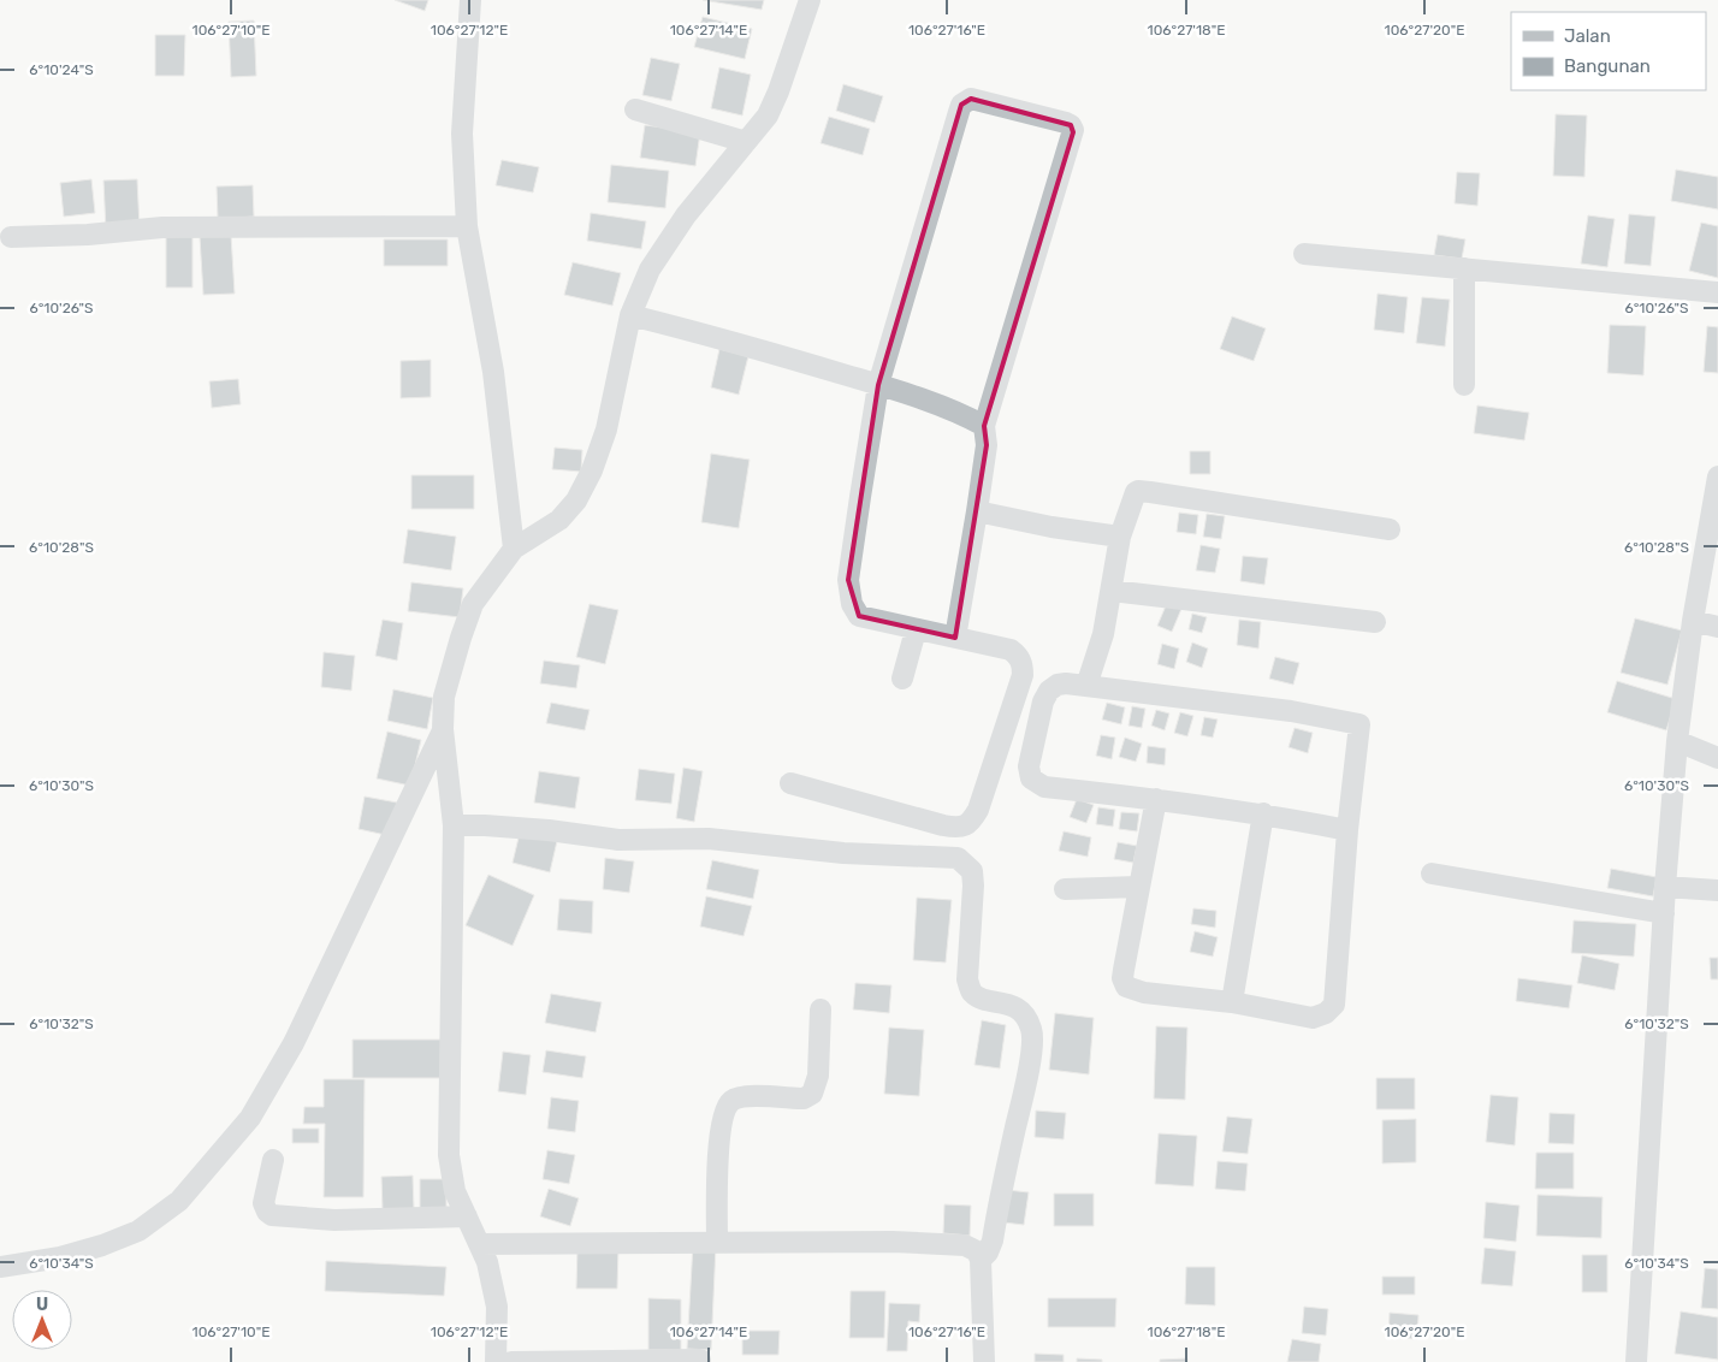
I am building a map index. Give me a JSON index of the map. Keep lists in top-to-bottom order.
{
  "legend": ["Jalan", "Bangunan"],
  "north": "top",
  "coordinates": [
    "106°27'10\"E",
    "106°27'12\"E",
    "106°27'14\"E",
    "106°27'16\"E",
    "106°27'18\"E",
    "106°27'20\"E",
    "6°10'24\"S",
    "6°10'26\"S",
    "6°10'28\"S",
    "6°10'30\"S",
    "6°10'32\"S",
    "6°10'34\"S"
  ]
}
